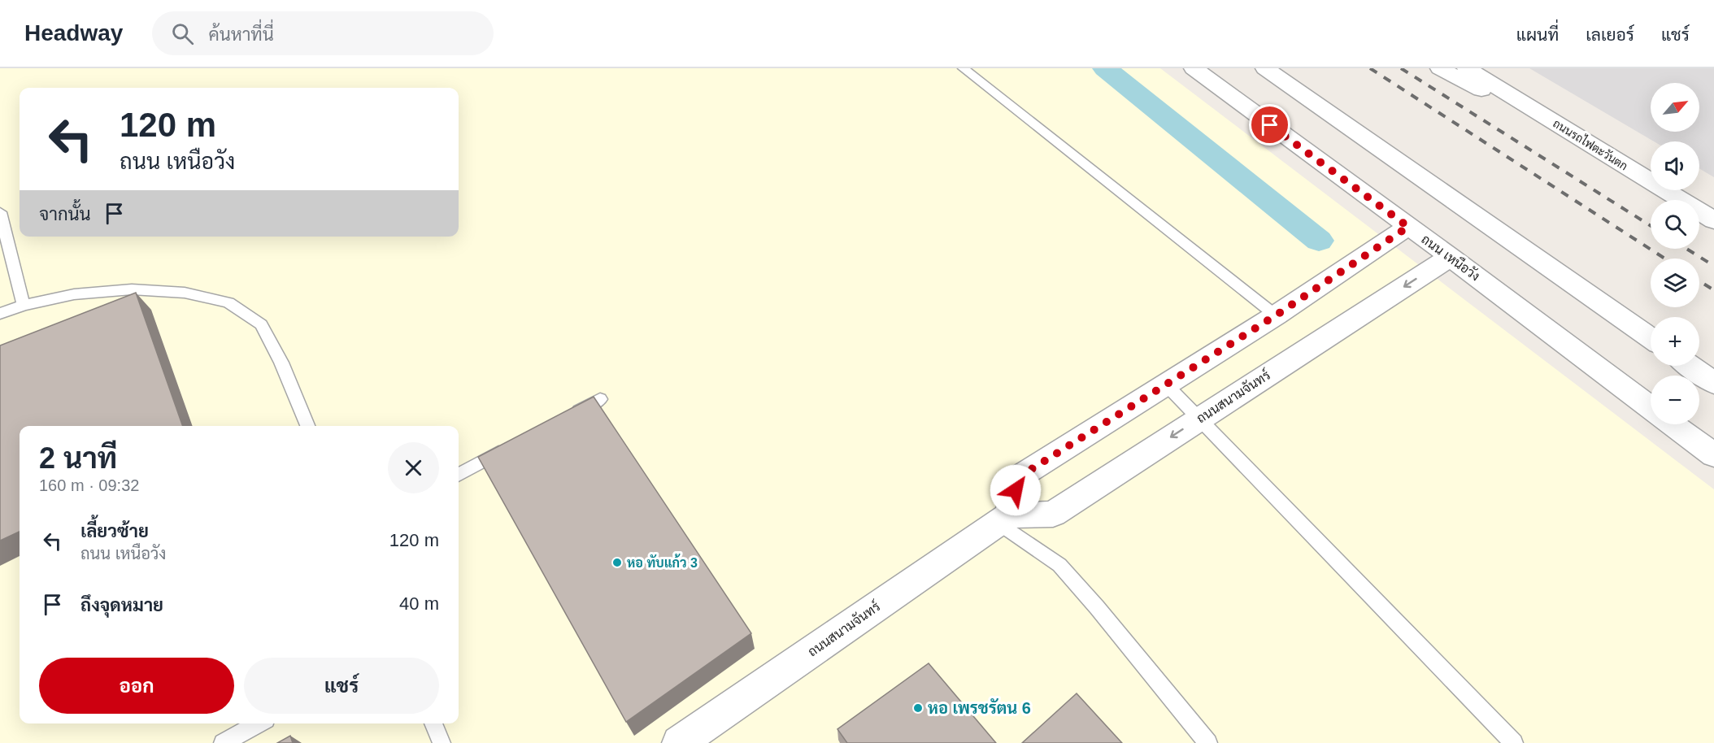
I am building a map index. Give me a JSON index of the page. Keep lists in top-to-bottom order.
{
  "streets": {
    "street": ["ถนนรถไฟตะวันตก", "ถนน เหนือวัง", "ถนนสนามจันทร์"]
  },
  "crossings": [
    ["ถนน เหนือวัง", "ถนนสนามจันทร์"]
  ],
  "places": ["หอ ทับแก้ว 3", "หอ เพรชรัตน 6"],
  "north": "top right",
  "page": {
    "header": "Headway",
    "search": "ค้นหาที่นี่",
    "nav": ["แผนที่", "เลเยอร์", "แชร์"],
    "map_buttons": ["+", "−"],
    "turn": ["120 m", "ถนน เหนือวัง"],
    "then": "จากนั้น",
    "heading": ["2 นาที", "160 m · 09:32"],
    "list": [
      {
        "name": "เลี้ยวซ้าย",
        "note": "ถนน เหนือวัง",
        "value": "120 m"
      },
      {
        "name": "ถึงจุดหมาย",
        "value": "40 m"
      }
    ],
    "buttons": ["ออก", "แชร์"]
  }
}
